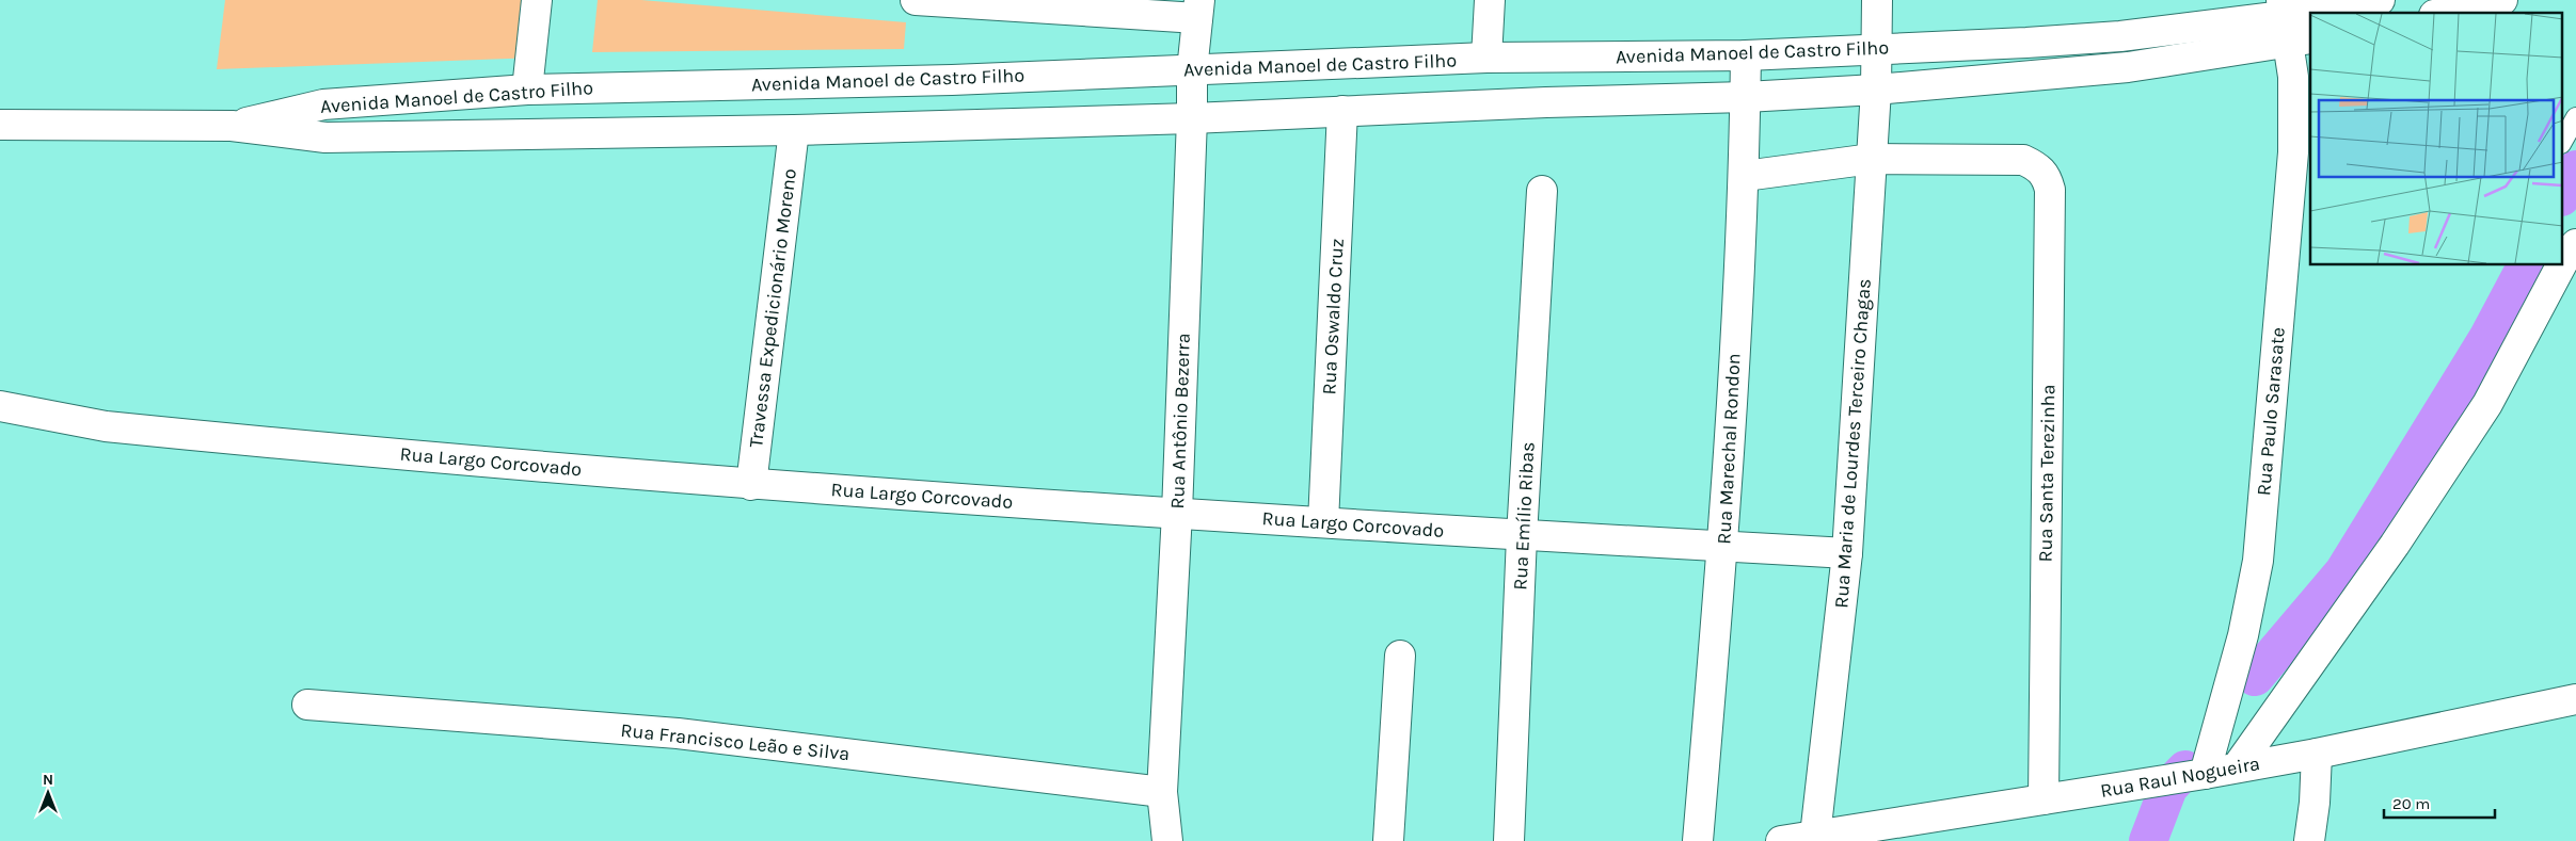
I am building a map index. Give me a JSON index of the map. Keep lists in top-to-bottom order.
{
  "streets": {
    "street": [
      "Avenida Manoel de Castro Filho",
      "Travessa Expedicionário Moreno",
      "Rua Oswaldo Cruz",
      "Rua Paulo Sarasate",
      "Rua Antônio Bezerra",
      "Rua Maria de Lourdes Terceiro Chagas",
      "Rua Marechal Rondon",
      "Rua Largo Corcovado",
      "Rua Santa Terezinha",
      "Rua Emílio Ribas",
      "Rua Francisco Leão e Silva",
      "Rua Raul Nogueira"
    ]
  },
  "crossings": [
    ["Avenida Manoel de Castro Filho", "Travessa Expedicionário Moreno"],
    ["Avenida Manoel de Castro Filho", "Rua Oswaldo Cruz"],
    ["Avenida Manoel de Castro Filho", "Rua Paulo Sarasate"],
    ["Avenida Manoel de Castro Filho", "Rua Antônio Bezerra"],
    ["Avenida Manoel de Castro Filho", "Rua Maria de Lourdes Terceiro Chagas"],
    ["Avenida Manoel de Castro Filho", "Rua Marechal Rondon"],
    ["Travessa Expedicionário Moreno", "Rua Largo Corcovado"],
    ["Rua Oswaldo Cruz", "Rua Largo Corcovado"],
    ["Rua Paulo Sarasate", "Rua Raul Nogueira"],
    ["Rua Antônio Bezerra", "Rua Largo Corcovado"],
    ["Rua Antônio Bezerra", "Rua Francisco Leão e Silva"],
    ["Rua Maria de Lourdes Terceiro Chagas", "Rua Largo Corcovado"],
    ["Rua Maria de Lourdes Terceiro Chagas", "Rua Santa Terezinha"],
    ["Rua Maria de Lourdes Terceiro Chagas", "Rua Raul Nogueira"],
    ["Rua Marechal Rondon", "Rua Largo Corcovado"],
    ["Rua Largo Corcovado", "Rua Emílio Ribas"],
    ["Rua Santa Terezinha", "Rua Raul Nogueira"]
  ],
  "scale_bar": "20 m",
  "north": "top"
}
